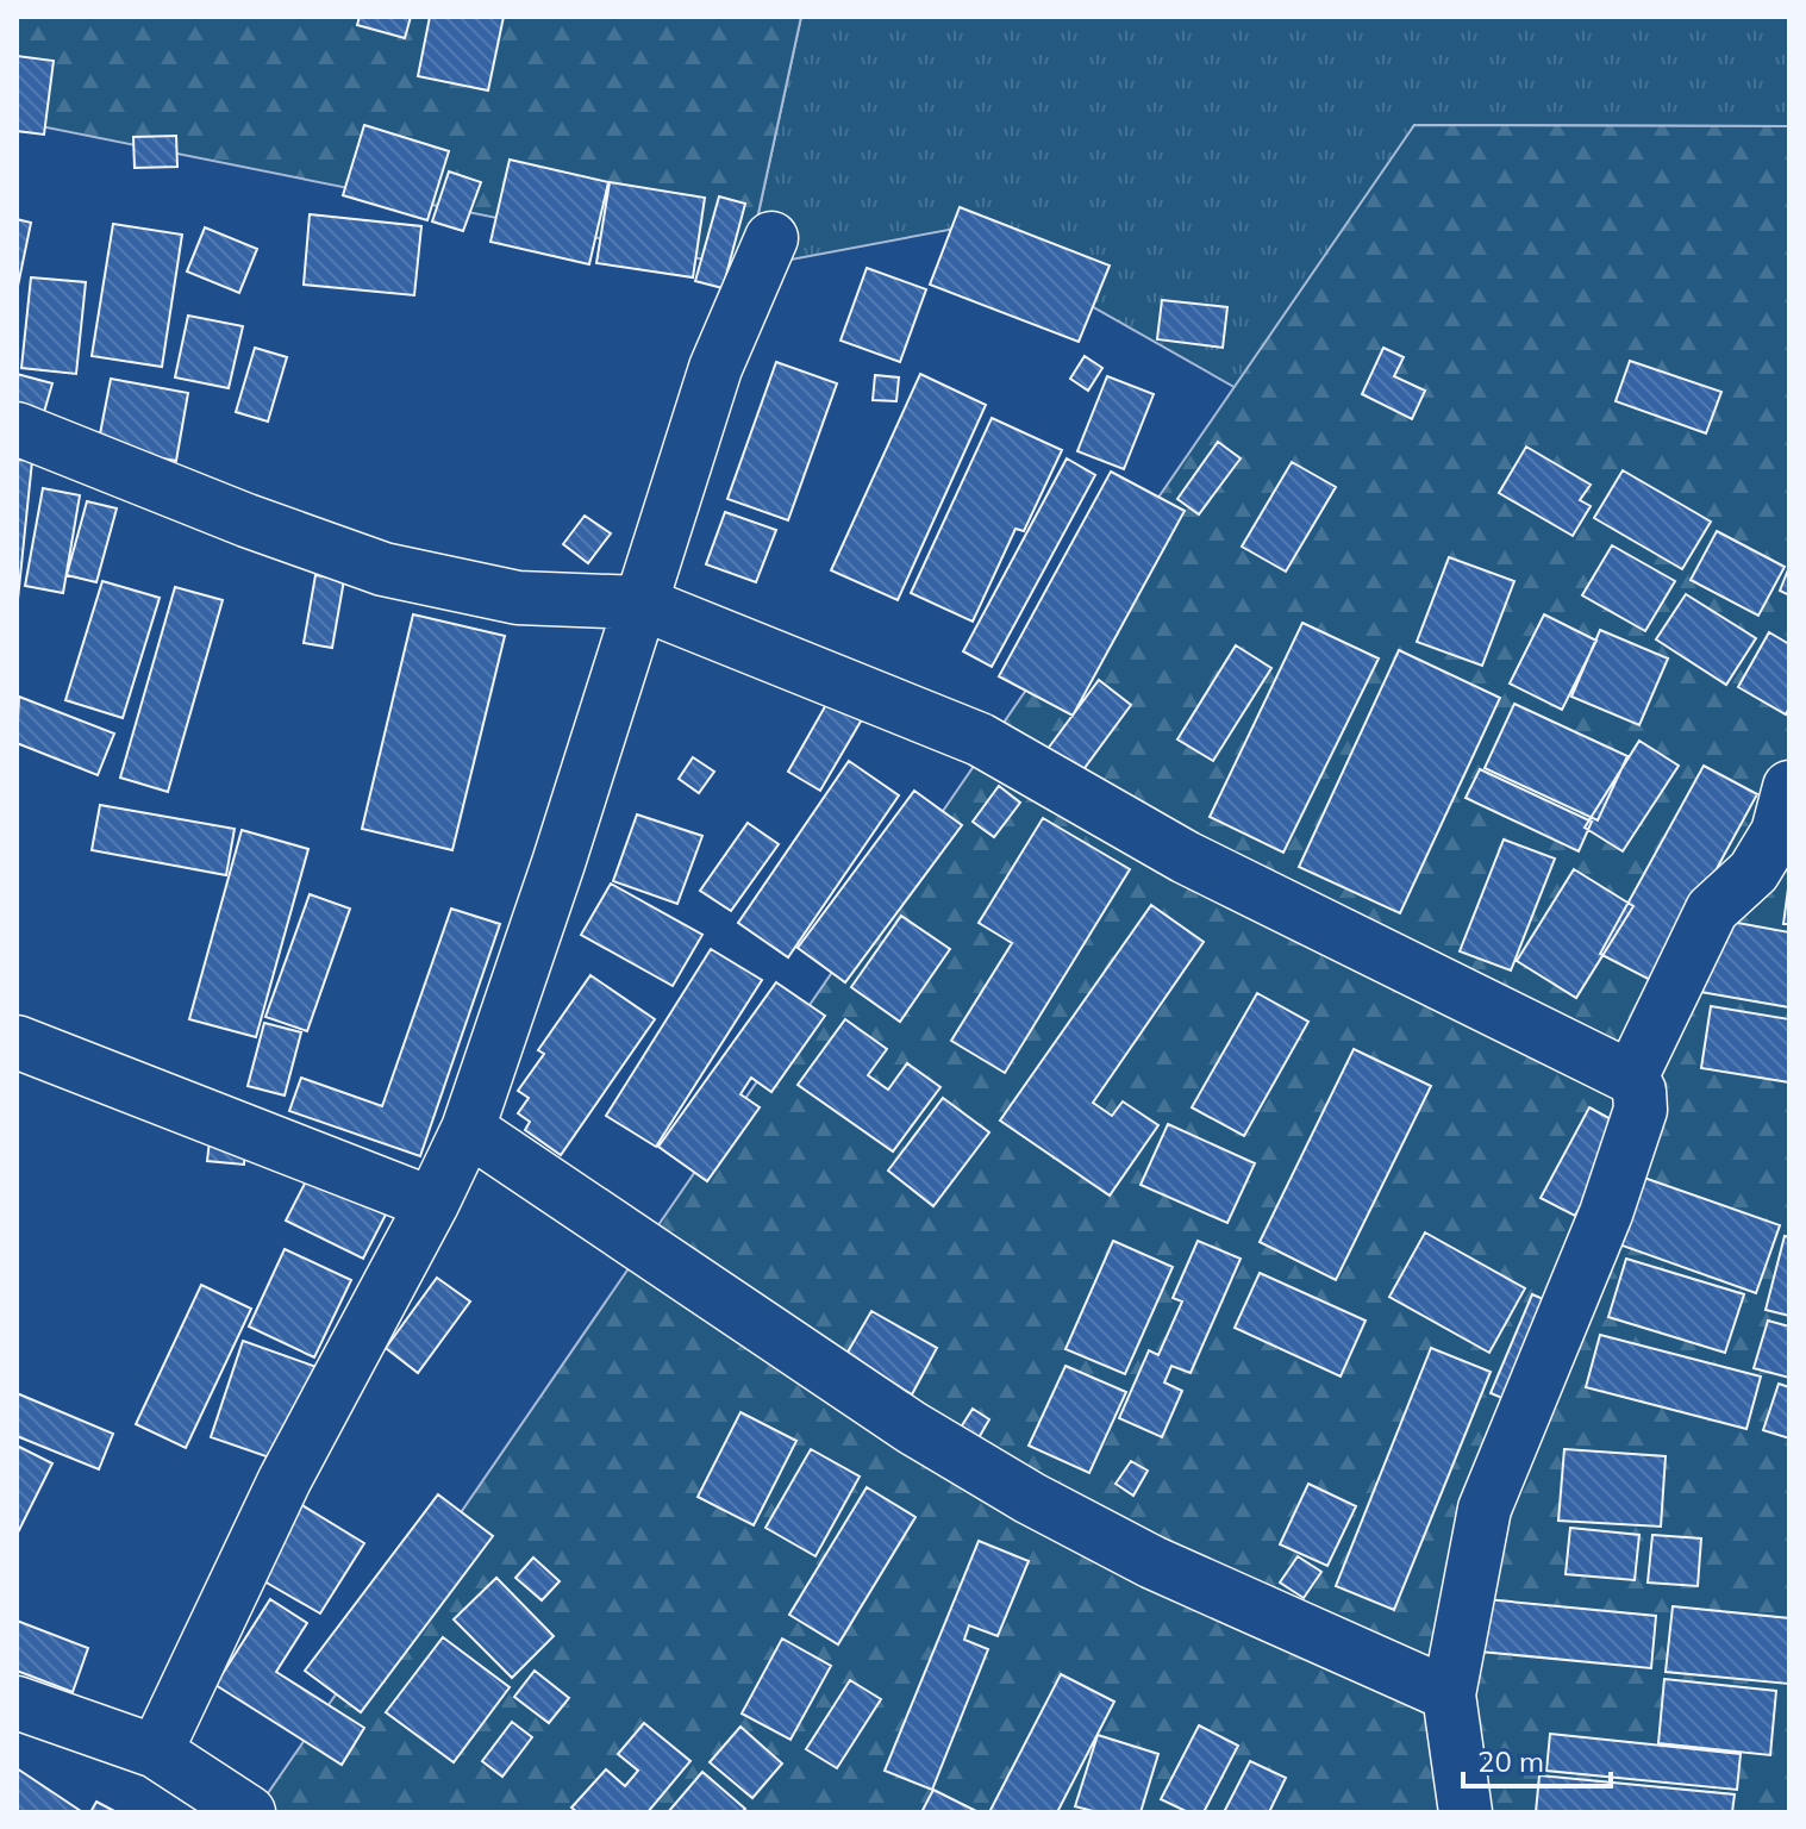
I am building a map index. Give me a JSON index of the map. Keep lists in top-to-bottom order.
{
  "scale_bar": "20 m"
}
